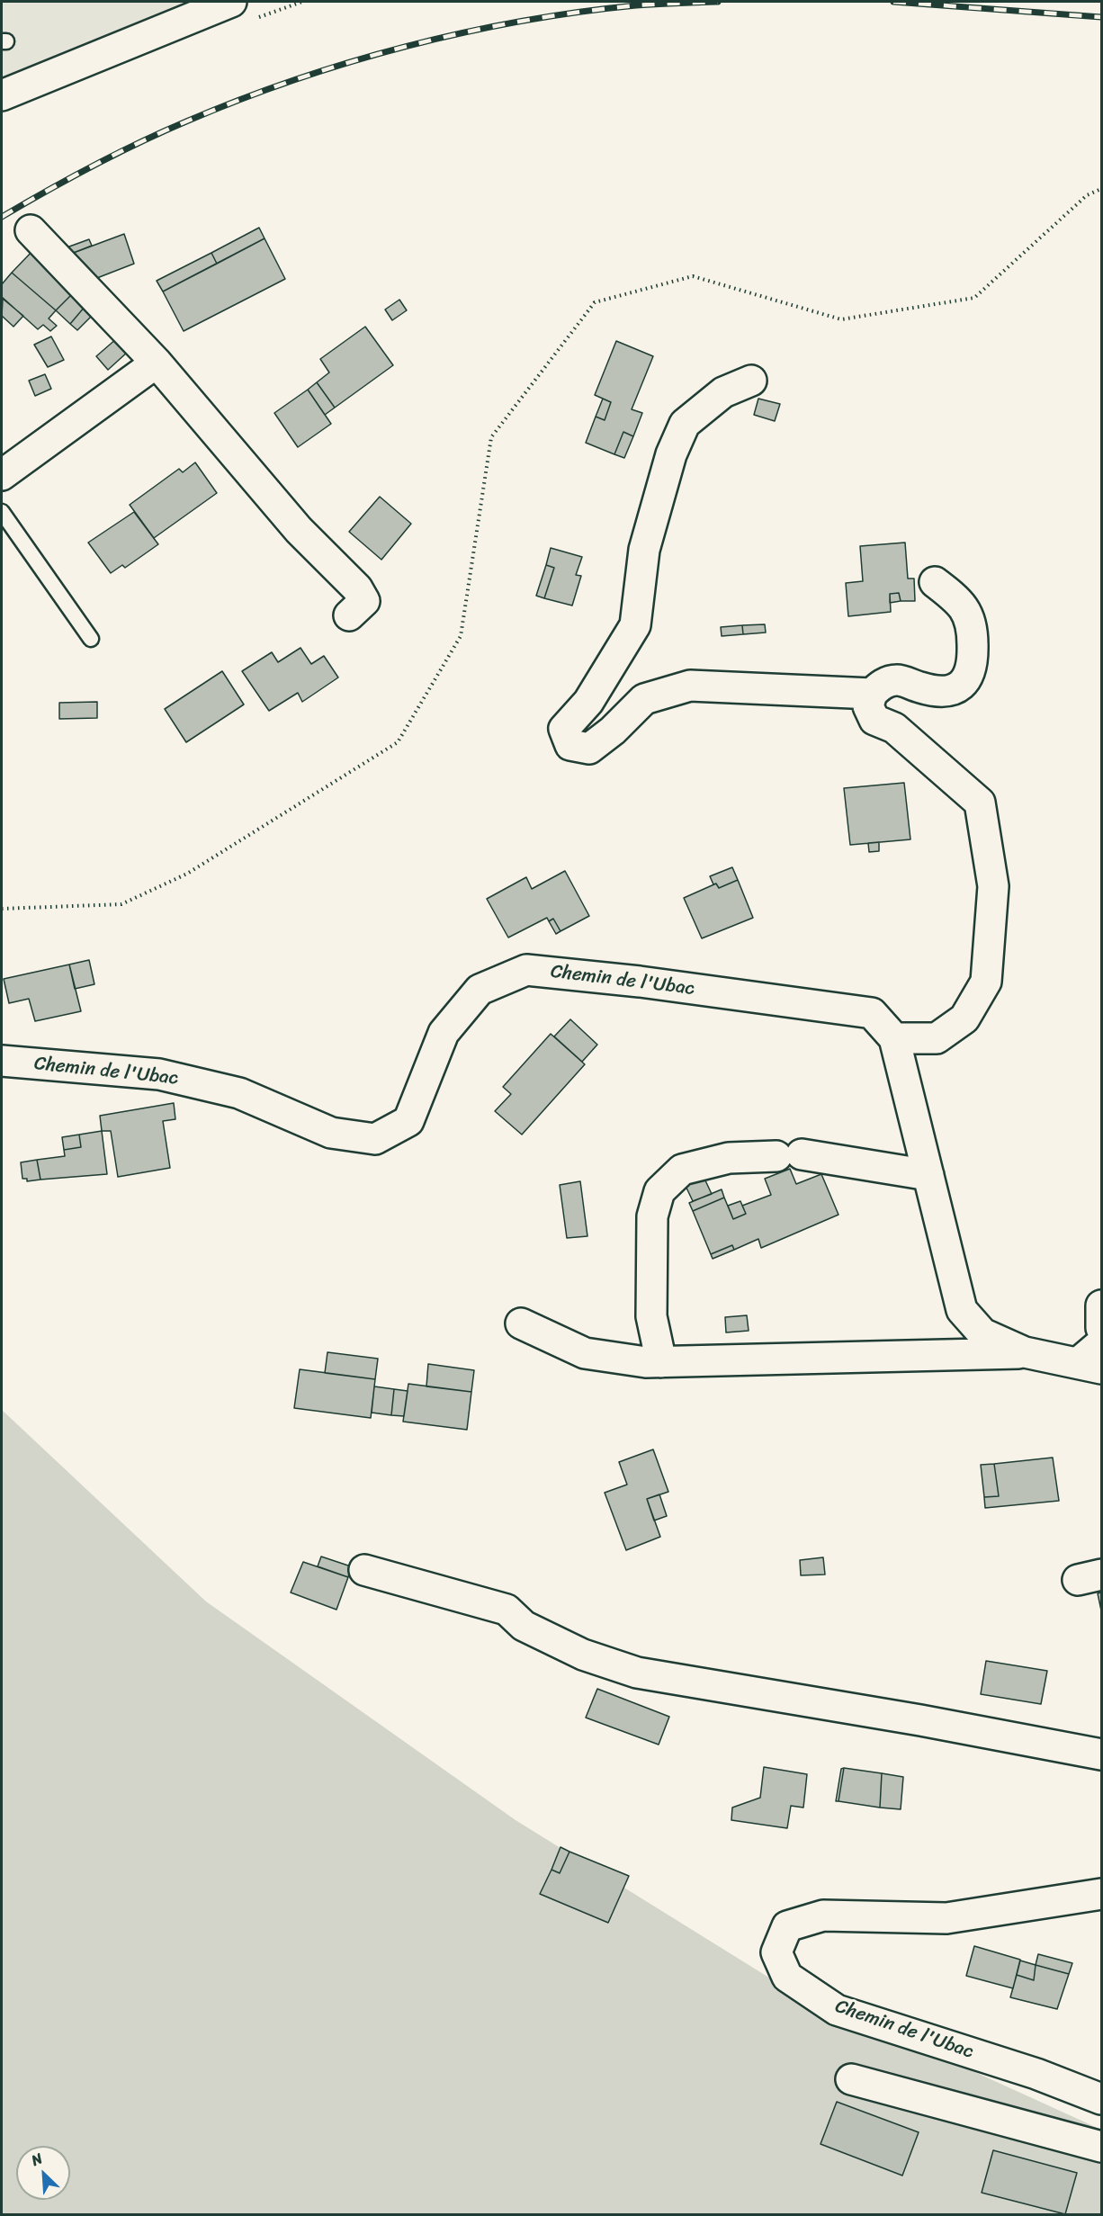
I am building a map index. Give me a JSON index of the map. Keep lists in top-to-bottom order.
{
  "streets": {
    "street": ["Chemin de l'Ubac"]
  },
  "north": "top left"
}
